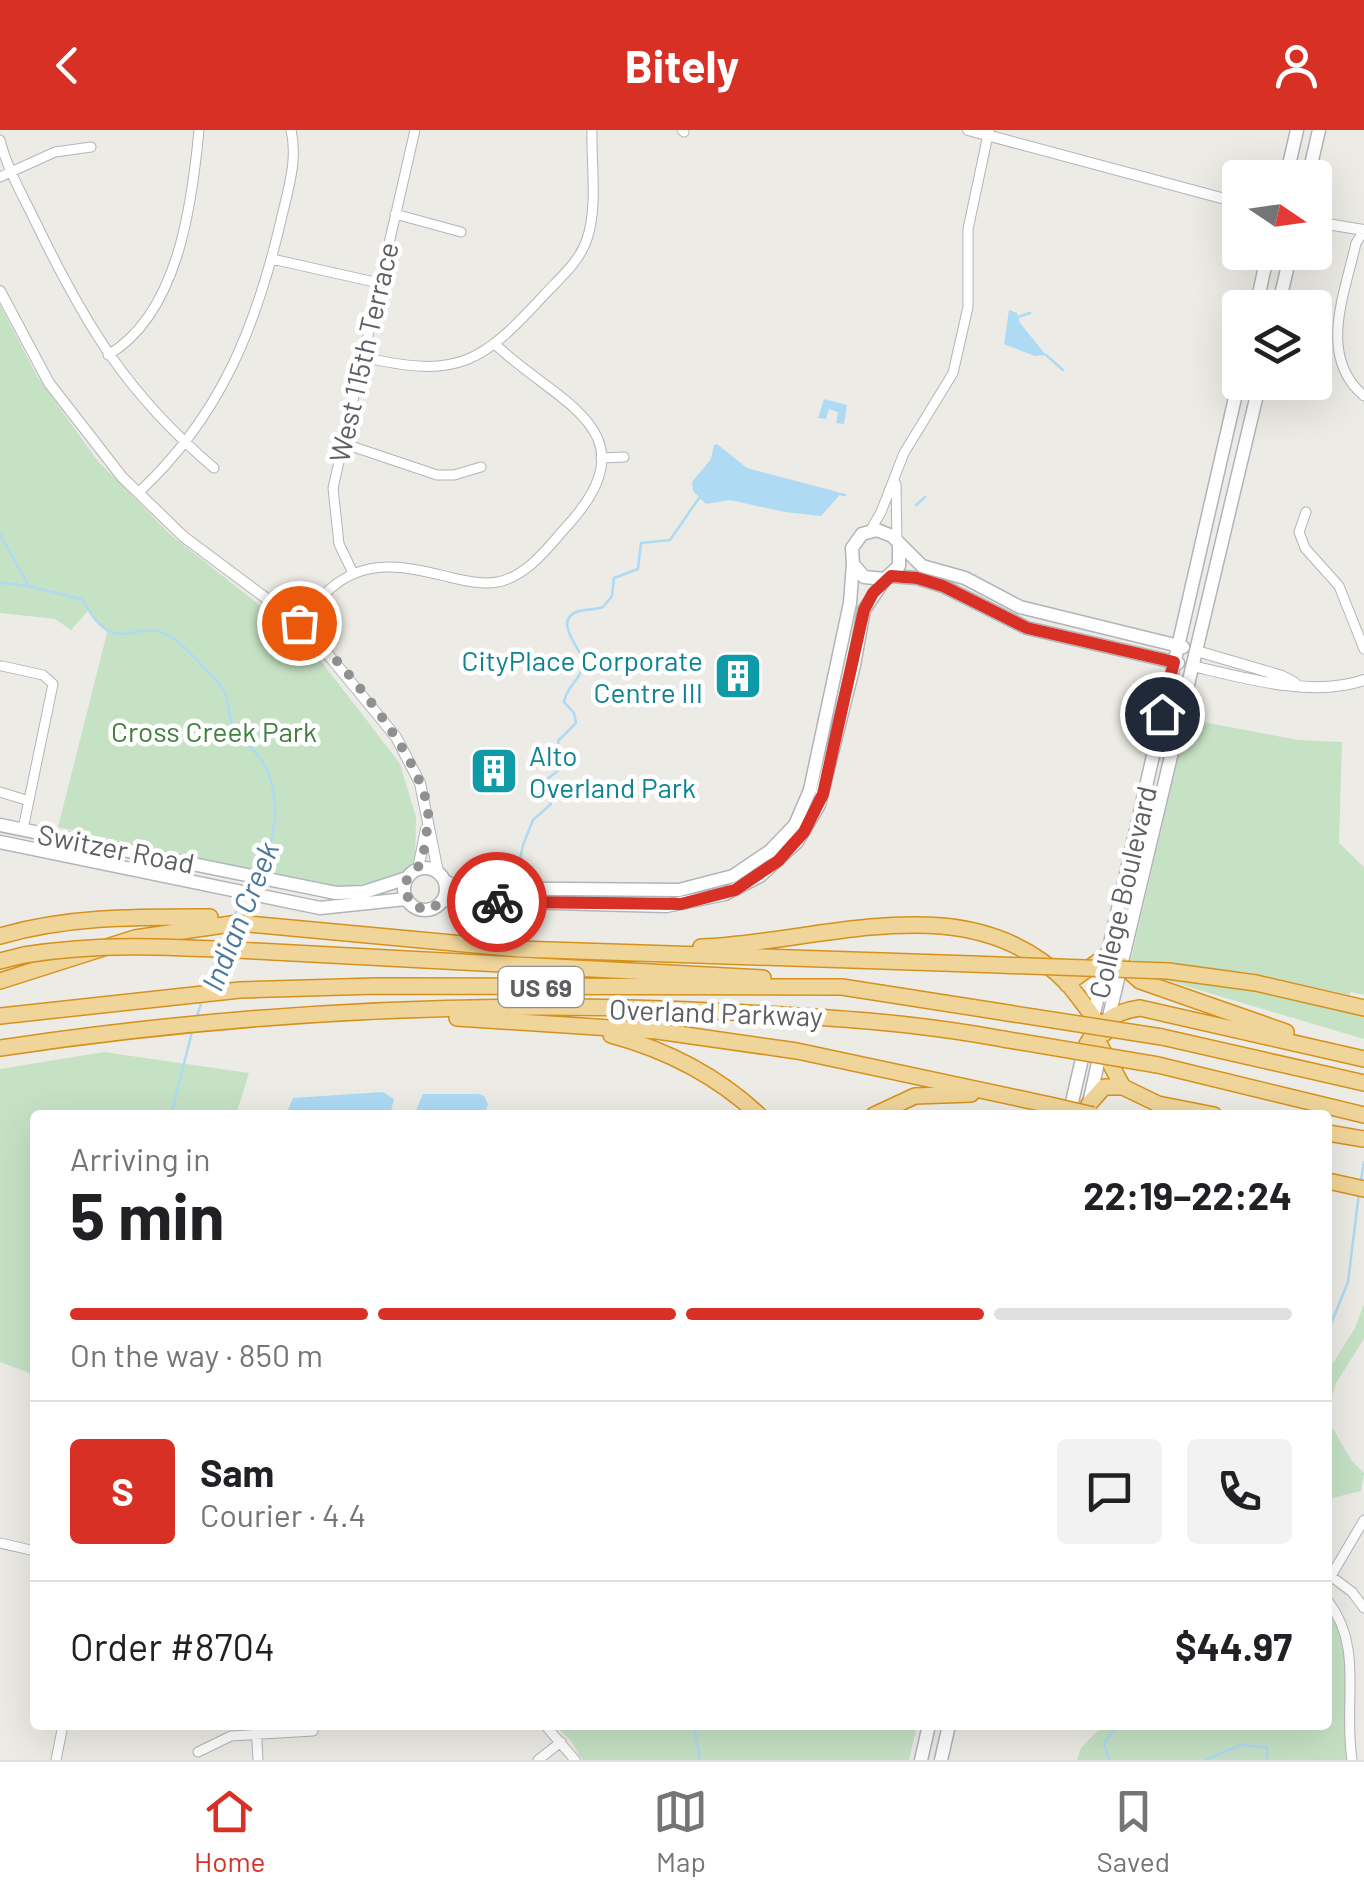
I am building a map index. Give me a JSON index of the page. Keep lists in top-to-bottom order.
{
  "streets": {
    "highway": ["US 69", "Overland Parkway"],
    "main road": ["Switzer Road", "College Boulevard"],
    "street": ["West 115th Terrace"]
  },
  "water": ["Indian Creek"],
  "parks": ["Cross Creek Park"],
  "places": {
    "building": ["CityPlace Corporate Centre III", "Alto Overland Park"]
  },
  "north": "right",
  "page": {
    "header": "Bitely",
    "heading": ["5 min", "Arriving in", "22:19–22:24"],
    "panel": [
      "Sam",
      "Courier · 4.4",
      "Order #8704",
      "$44.97"
    ],
    "bar": "On the way · 850 m",
    "round": "S",
    "tabs": ["Home", "Map", "Saved"]
  }
}
